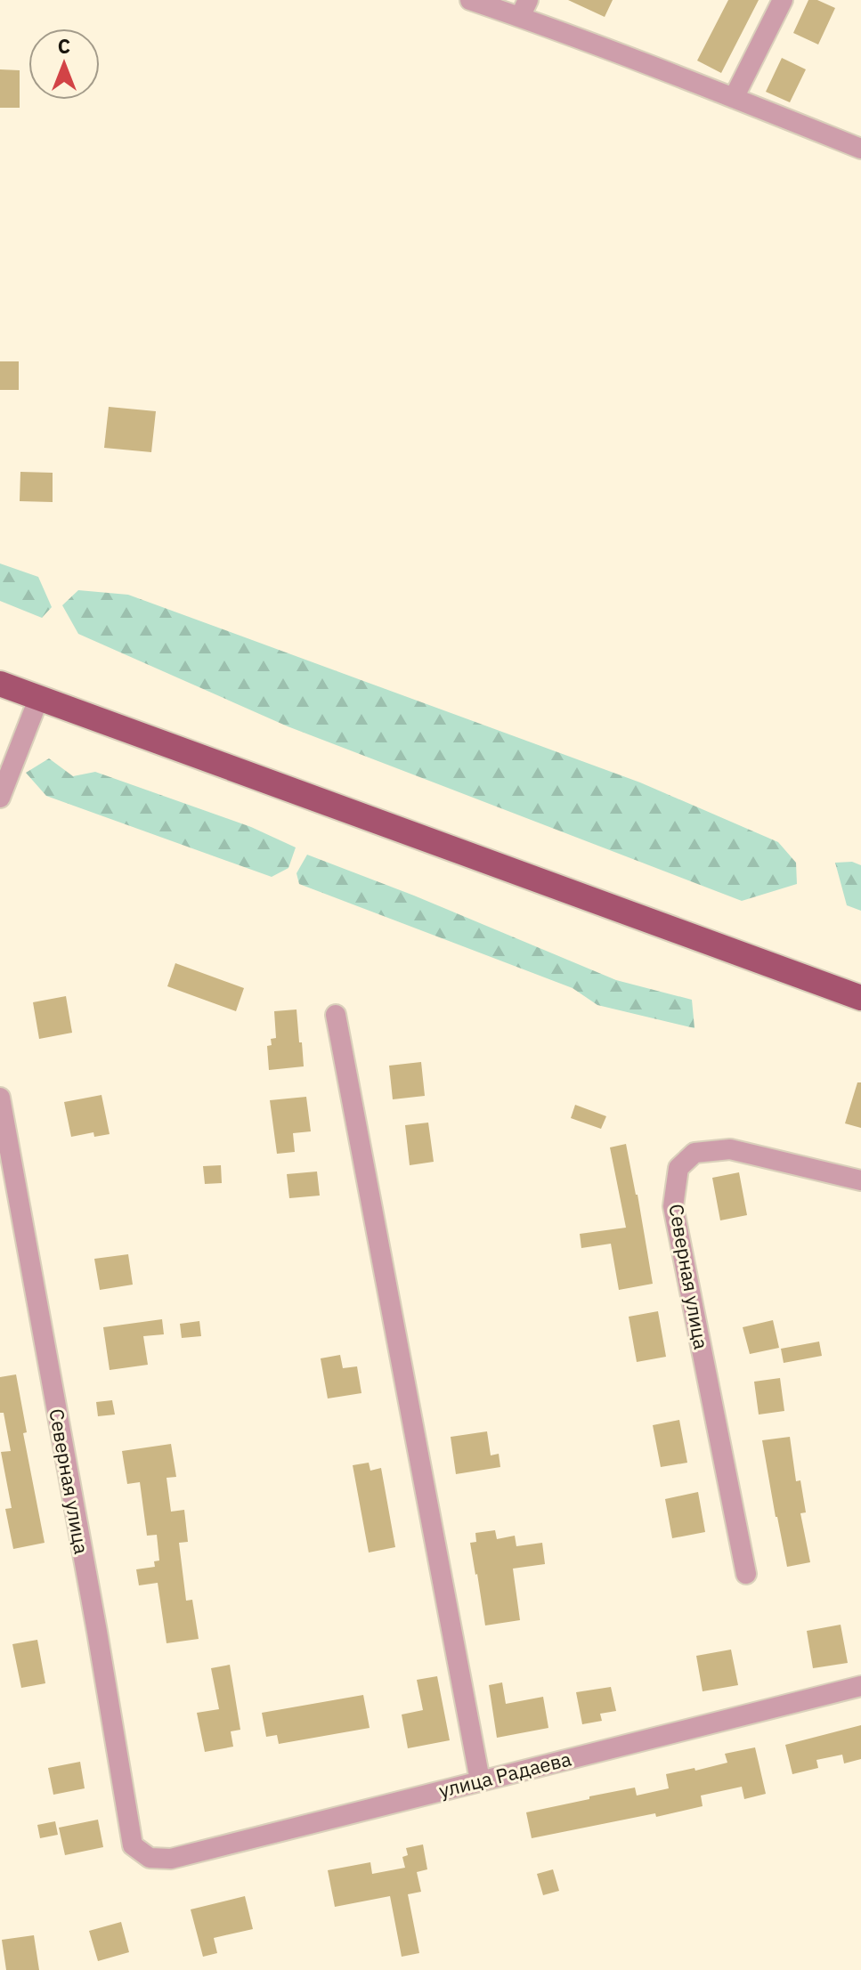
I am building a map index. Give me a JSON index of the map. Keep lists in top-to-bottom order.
{
  "streets": {
    "street": ["Северная улица", "улица Радаева"]
  },
  "crossings": [
    ["Северная улица", "улица Радаева"]
  ],
  "north": "top"
}
